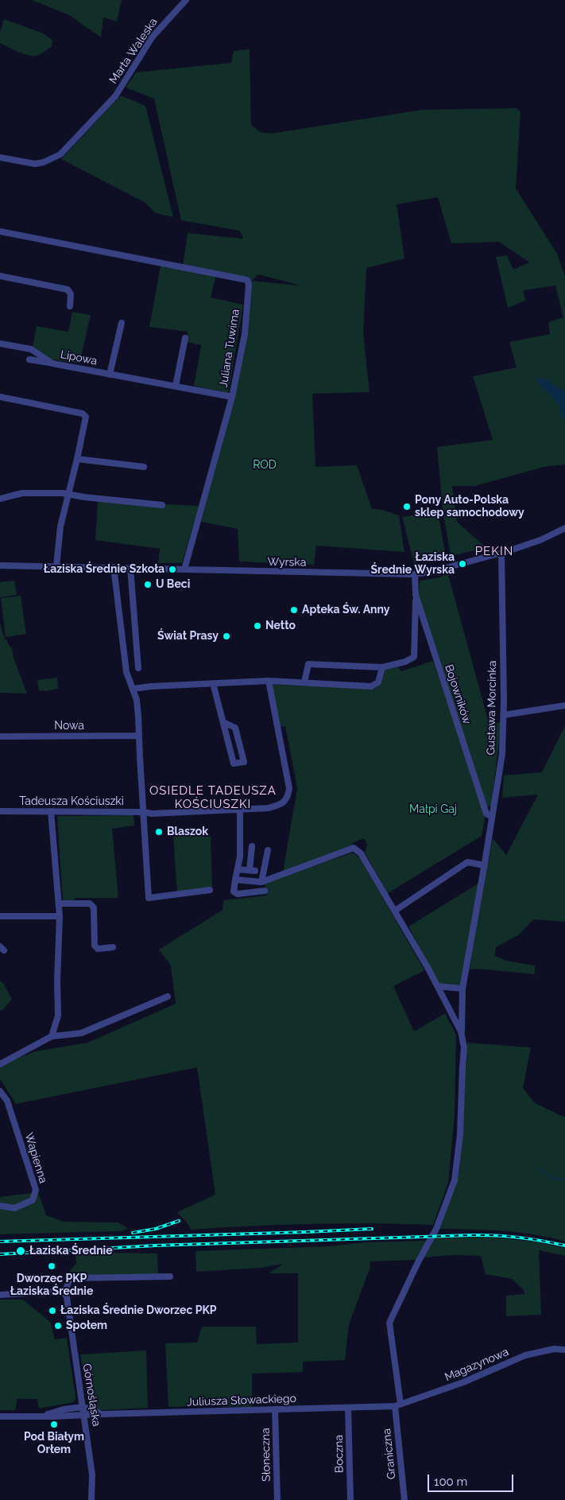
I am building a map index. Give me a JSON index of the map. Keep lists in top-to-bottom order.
{
  "streets": {
    "street": [
      "Marta Waleska",
      "Juliana Tuwima",
      "Lipowa",
      "Wyrska",
      "Bojowników",
      "Gustawa Morcinka",
      "Nowa",
      "Tadeusza Kościuszki",
      "Wapienna",
      "Magazynowa",
      "Górnośląska",
      "Juliusza Słowackiego",
      "Boczna",
      "Graniczna",
      "Słoneczna"
    ]
  },
  "crossings": [
    ["Juliana Tuwima", "Lipowa"],
    ["Juliana Tuwima", "Wyrska"],
    ["Wyrska", "Bojowników"],
    ["Wyrska", "Gustawa Morcinka"],
    ["Bojowników", "Gustawa Morcinka"],
    ["Gustawa Morcinka", "Graniczna"],
    ["Magazynowa", "Juliusza Słowackiego"],
    ["Magazynowa", "Graniczna"],
    ["Górnośląska", "Juliusza Słowackiego"],
    ["Juliusza Słowackiego", "Boczna"],
    ["Juliusza Słowackiego", "Graniczna"],
    ["Juliusza Słowackiego", "Słoneczna"]
  ],
  "districts": ["PEKIN", "OSIEDLE TADEUSZA KOŚCIUSZKI"],
  "parks": ["ROD", "Małpi Gaj"],
  "places": [
    "Pony Auto-Polska sklep samochodowy",
    "Łaziska Średnie Wyrska",
    "Łaziska Średnie Szkoła",
    "U Beci",
    "Apteka Św. Anny",
    "Netto",
    "Świat Prasy",
    "Blaszok",
    "Łaziska Średnie",
    "Dworzec PKP Łaziska Średnie",
    "Łaziska Średnie Dworzec PKP",
    "Społem",
    "Pod Białym Orłem"
  ],
  "scale_bar": "100 m"
}
